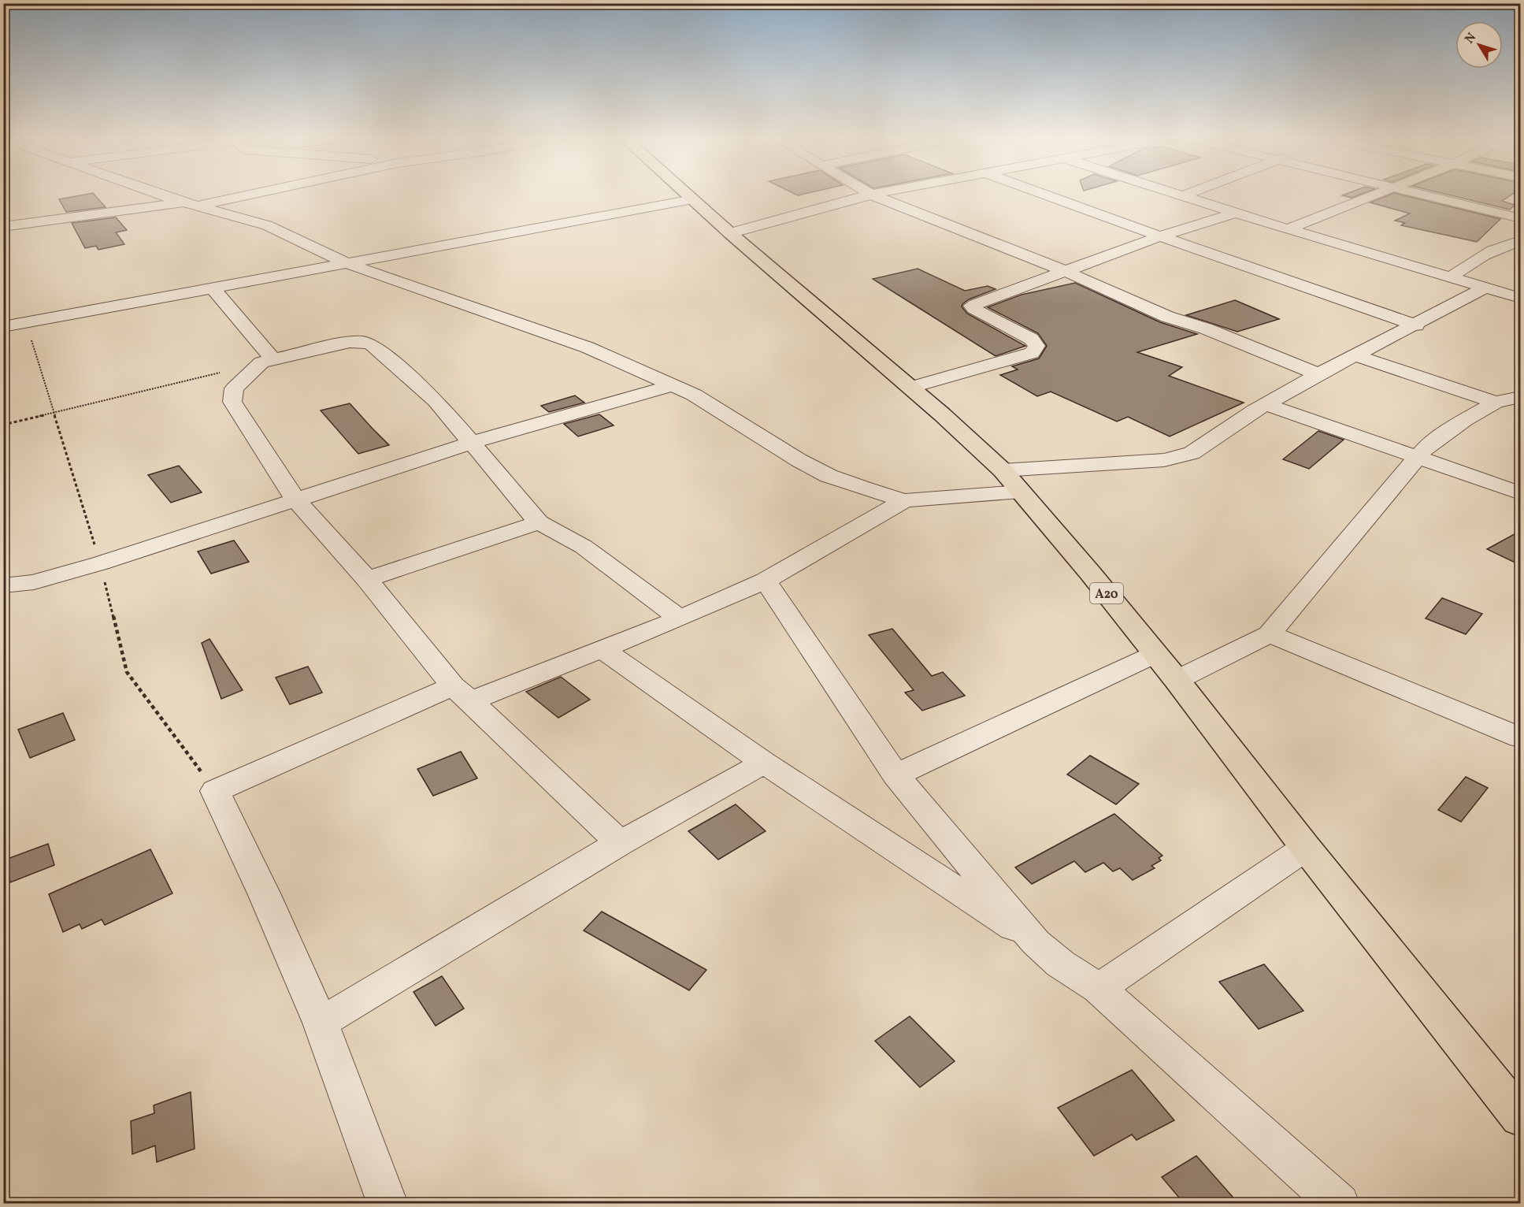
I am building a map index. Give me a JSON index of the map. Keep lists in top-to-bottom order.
{
  "streets": {
    "main road": ["A20"]
  },
  "north": "top left"
}
